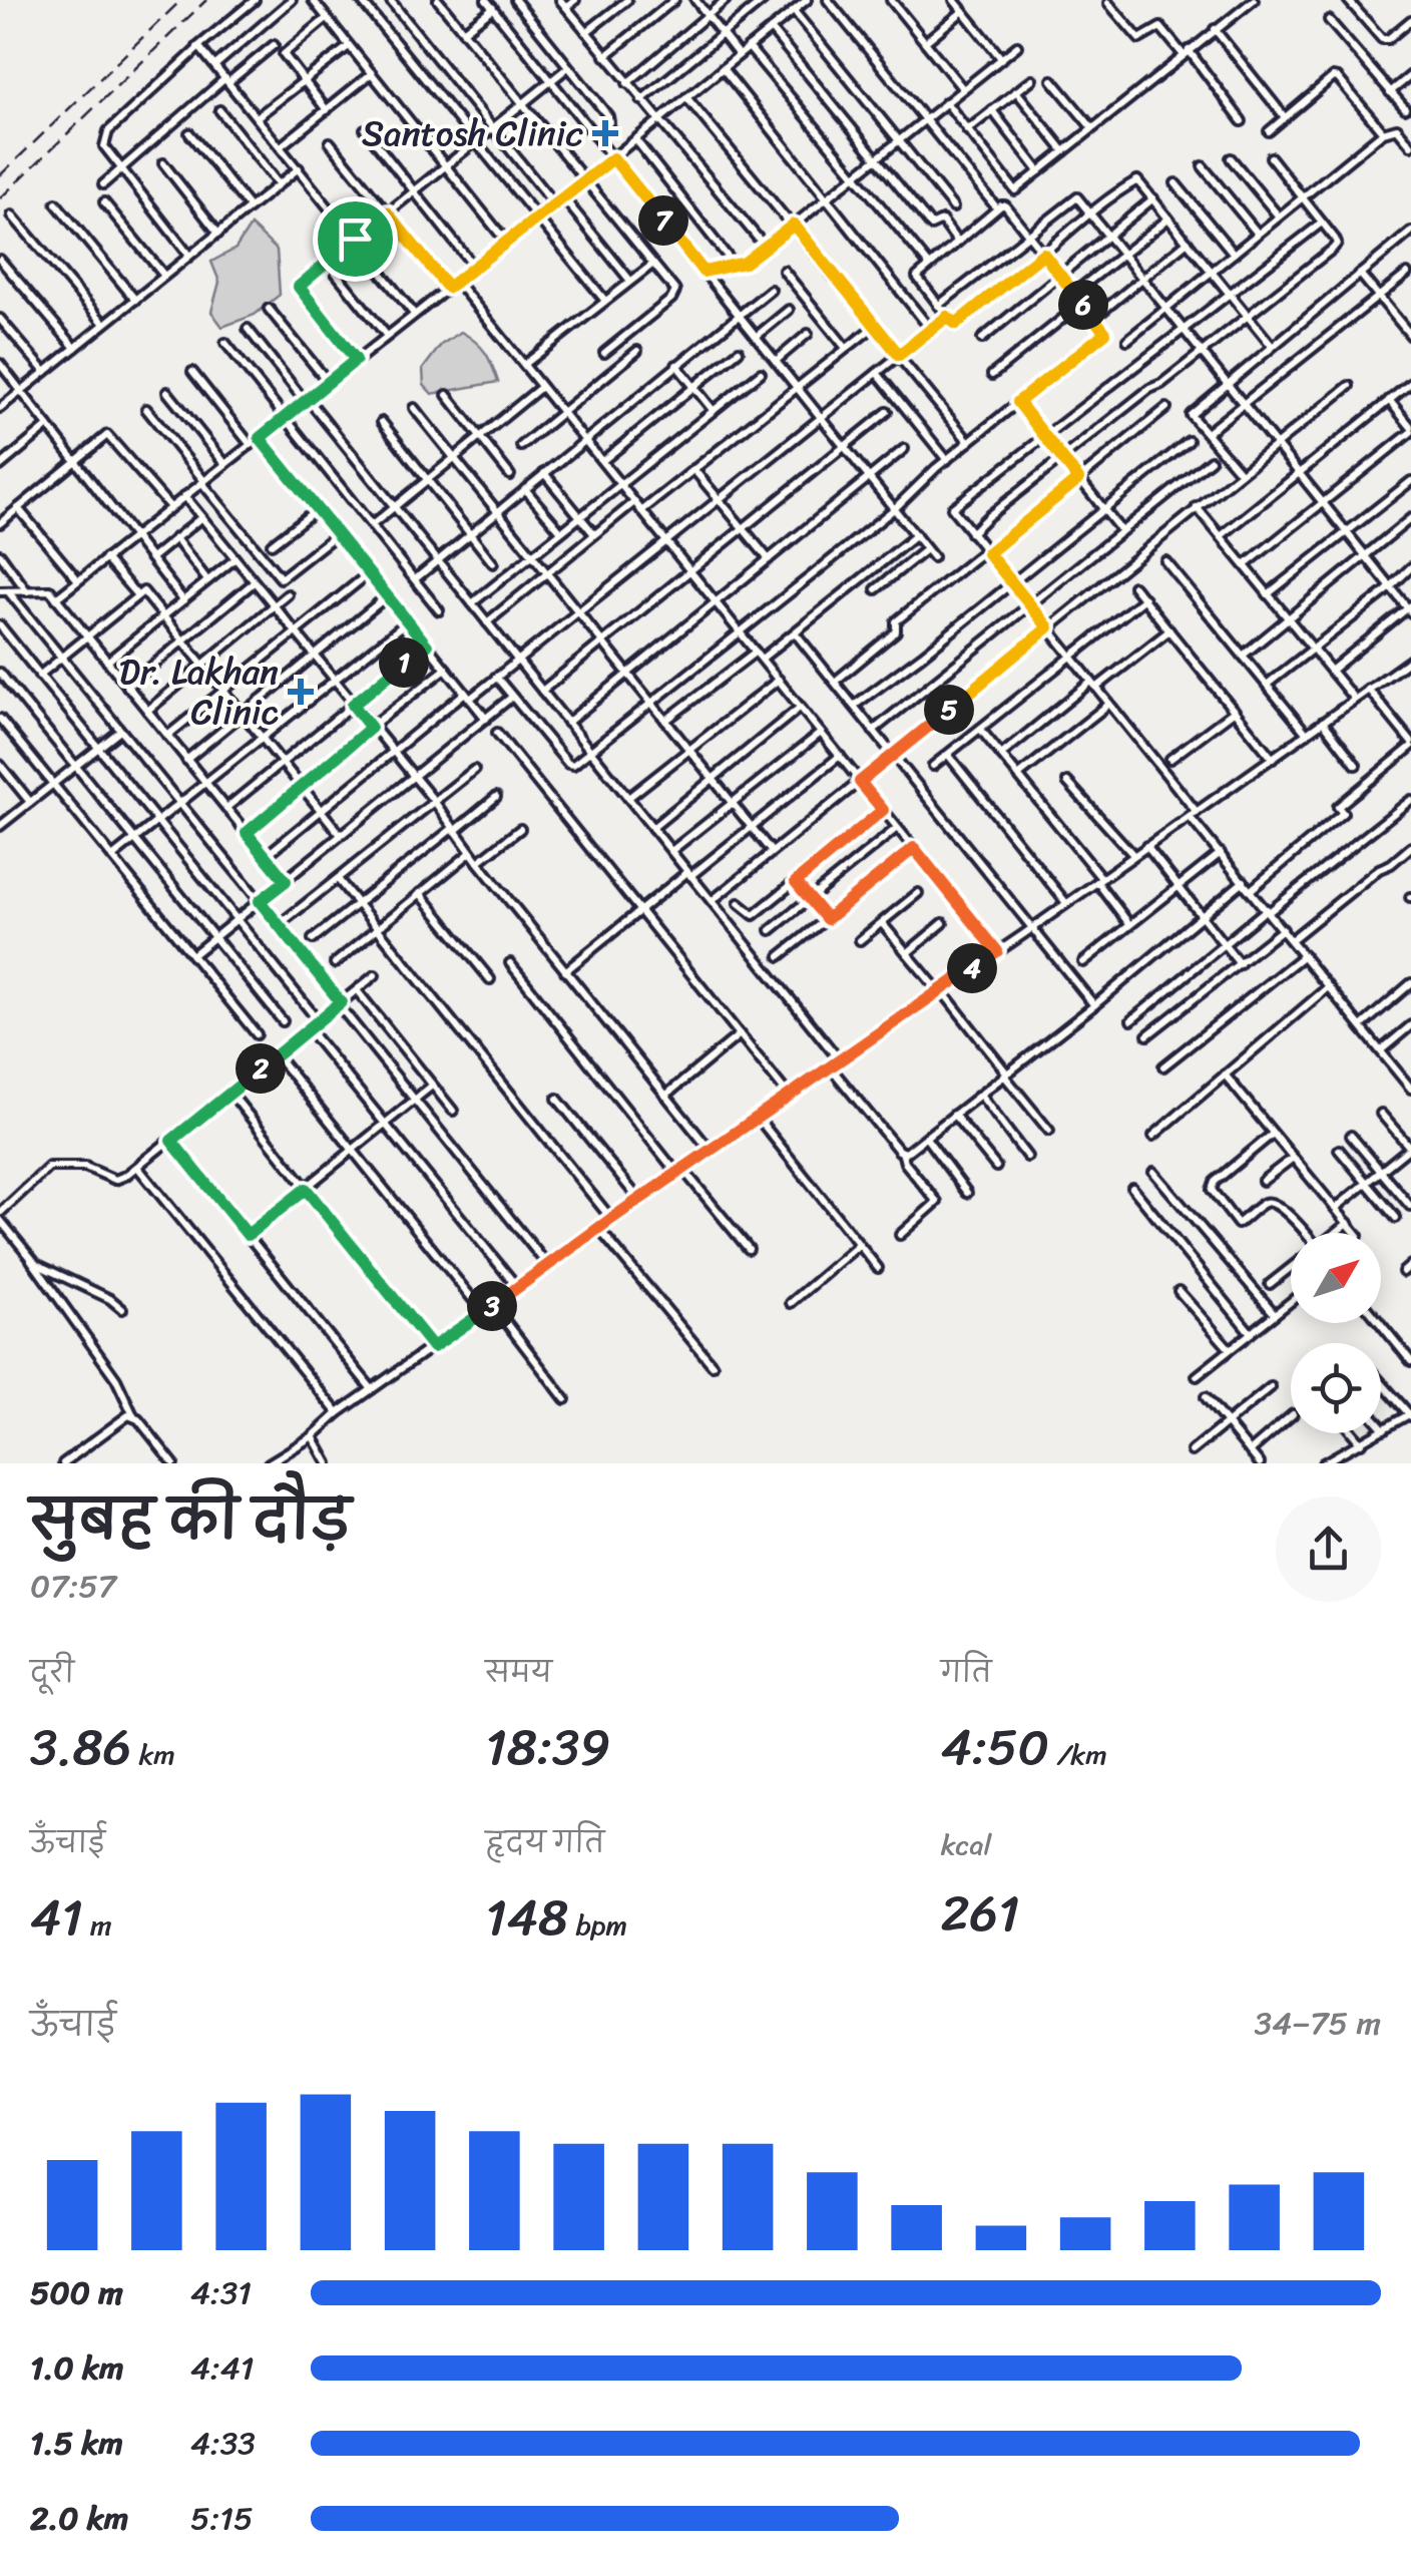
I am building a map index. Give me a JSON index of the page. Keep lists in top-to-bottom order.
{
  "places": {
    "health": ["Santosh Clinic", "Dr. Lakhan Clinic"]
  },
  "north": "top right",
  "page": {
    "pins": [
      "7",
      "6",
      "1",
      "5",
      "4",
      "2",
      "3"
    ],
    "heading": ["सुबह की दौड़", "07:57"],
    "stats": [
      ["दूरी", "3.86 km"],
      ["समय", "18:39"],
      ["गति", "4:50 /km"],
      ["ऊँचाई", "41 m"],
      ["हृदय गति", "148 bpm"],
      ["kcal", "261"]
    ],
    "chart": ["ऊँचाई", "34–75 m"],
    "list": [
      {
        "name": "500 m",
        "note": "4:31"
      },
      {
        "name": "1.0 km",
        "note": "4:41"
      },
      {
        "name": "1.5 km",
        "note": "4:33"
      },
      {
        "name": "2.0 km",
        "note": "5:15"
      }
    ]
  }
}
